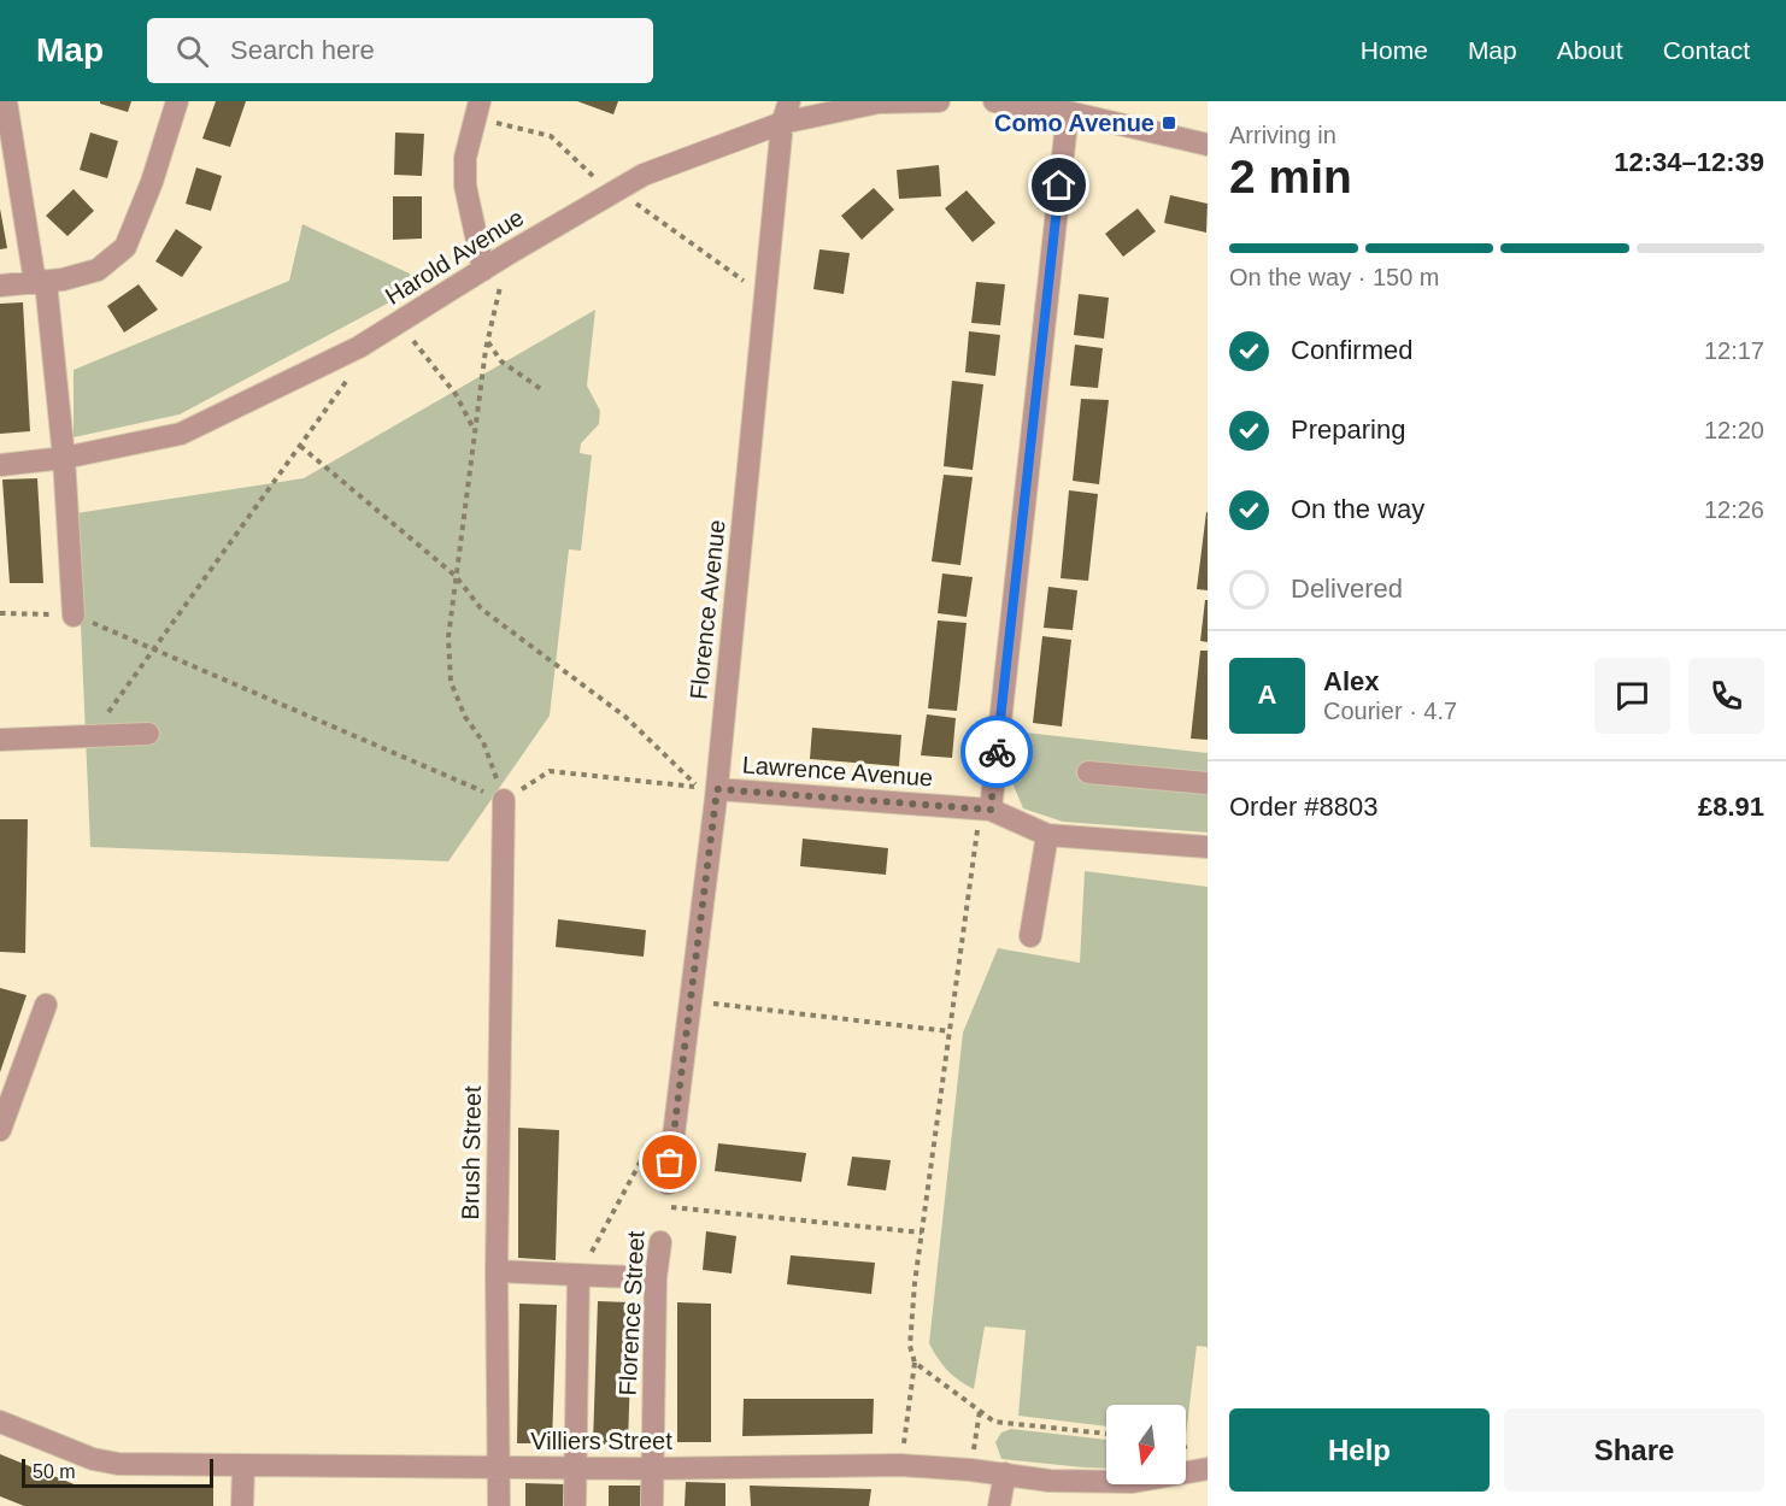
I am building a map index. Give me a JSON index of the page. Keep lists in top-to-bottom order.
{
  "streets": {
    "street": [
      "Harold Avenue",
      "Florence Avenue",
      "Lawrence Avenue",
      "Brush Street",
      "Florence Street",
      "Villiers Street"
    ]
  },
  "crossings": [
    ["Harold Avenue", "Florence Avenue"],
    ["Florence Avenue", "Lawrence Avenue"],
    ["Florence Avenue", "Florence Street"],
    ["Brush Street", "Villiers Street"],
    ["Florence Street", "Villiers Street"]
  ],
  "places": {
    "transit": ["Como Avenue"]
  },
  "scale_bar": "50 m",
  "north": "bottom",
  "page": {
    "header": "Map",
    "search": "Search here",
    "nav": [
      "Home",
      "Map",
      "About",
      "Contact"
    ],
    "heading": ["2 min", "Arriving in", "12:34–12:39"],
    "panel": [
      "Alex",
      "Courier · 4.7",
      "Order #8803",
      "£8.91"
    ],
    "bar": "On the way · 150 m",
    "list": [
      ["Confirmed", "12:17"],
      ["Preparing", "12:20"],
      ["On the way", "12:26"],
      "Delivered"
    ],
    "round": "A",
    "buttons": ["Help", "Share"],
    "scale": "50 m"
  }
}
